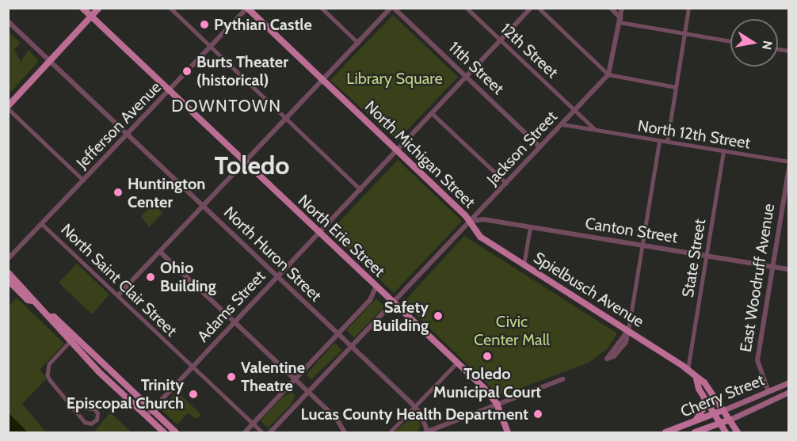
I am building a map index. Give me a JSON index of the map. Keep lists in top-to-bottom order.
{
  "streets": {
    "main road": [
      "North Michigan Street",
      "North Erie Street",
      "Spielbusch Avenue",
      "Cherry Street"
    ],
    "street": [
      "12th Street",
      "11th Street",
      "Jefferson Avenue",
      "North 12th Street",
      "Jackson Street",
      "Canton Street",
      "North Huron Street",
      "State Street",
      "East Woodruff Avenue",
      "North Saint Clair Street",
      "Adams Street"
    ]
  },
  "crossings": [
    ["12th Street", "Jackson Street"],
    ["12th Street", "Adams Street"],
    ["11th Street", "Jackson Street"],
    ["11th Street", "Adams Street"],
    ["Jefferson Avenue", "North Michigan Street"],
    ["Jefferson Avenue", "North Erie Street"],
    ["Jefferson Avenue", "North Huron Street"],
    ["Jefferson Avenue", "North Saint Clair Street"],
    ["North 12th Street", "Jackson Street"],
    ["North 12th Street", "State Street"],
    ["Jackson Street", "North Michigan Street"],
    ["Jackson Street", "Canton Street"],
    ["Jackson Street", "North Erie Street"],
    ["Jackson Street", "North Huron Street"],
    ["Jackson Street", "Spielbusch Avenue"],
    ["North Michigan Street", "Canton Street"],
    ["North Michigan Street", "Spielbusch Avenue"],
    ["North Michigan Street", "Adams Street"],
    ["Canton Street", "State Street"],
    ["Canton Street", "East Woodruff Avenue"],
    ["Canton Street", "Spielbusch Avenue"],
    ["North Erie Street", "Adams Street"],
    ["North Huron Street", "Adams Street"],
    ["State Street", "Spielbusch Avenue"],
    ["East Woodruff Avenue", "Cherry Street"],
    ["North Saint Clair Street", "Adams Street"],
    ["Spielbusch Avenue", "Cherry Street"]
  ],
  "districts": ["DOWNTOWN", "Toledo"],
  "parks": ["Library Square", "Civic Center Mall"],
  "places": [
    "Pythian Castle",
    "Burts Theater (historical)",
    "Huntington Center",
    "Ohio Building",
    "Safety Building",
    "Toledo Municipal Court",
    "Valentine Theatre",
    "Trinity Episcopal Church",
    "Lucas County Health Department"
  ],
  "north": "right"
}
